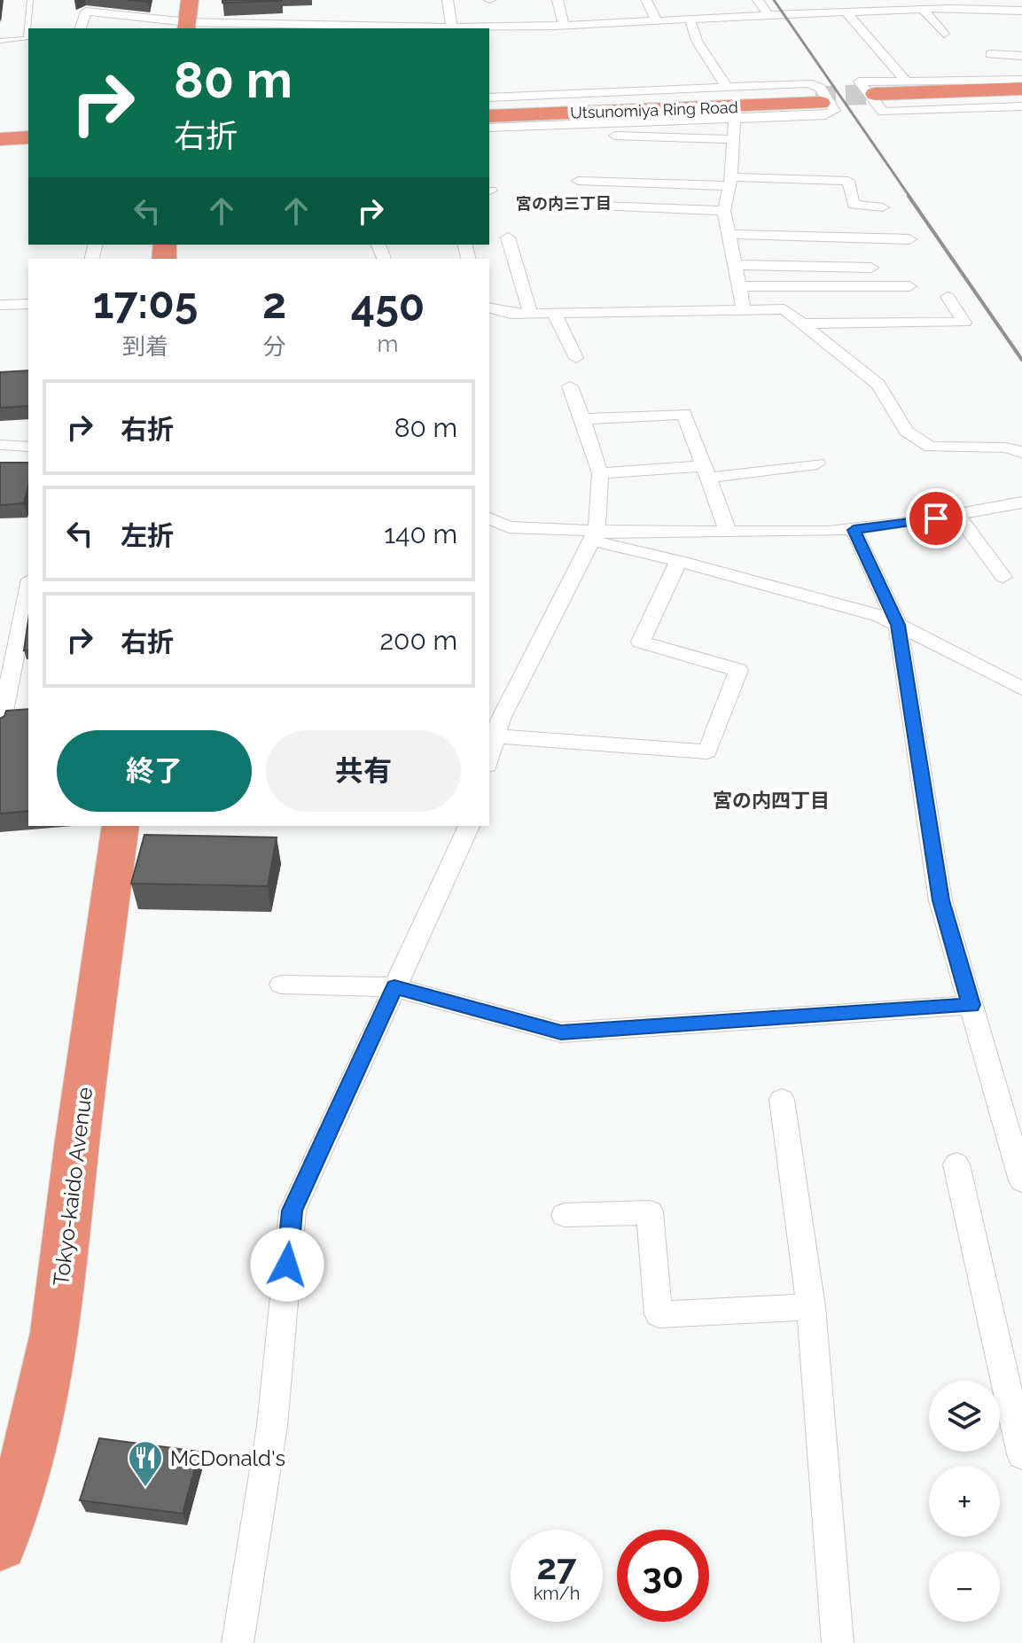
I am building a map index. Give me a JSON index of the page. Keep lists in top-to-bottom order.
{
  "streets": {
    "highway": ["Utsunomiya Ring Road", "Tokyo-kaido Avenue"]
  },
  "districts": ["宮の内三丁目", "宮の内四丁目"],
  "places": {
    "restaurant": ["McDonald's"]
  },
  "page": {
    "turn": ["80 m", "右折"],
    "eta": [
      "17:05",
      "到着",
      "2",
      "分",
      "450",
      "m"
    ],
    "list": [
      {
        "name": "右折",
        "value": "80 m"
      },
      {
        "name": "左折",
        "value": "140 m"
      },
      {
        "name": "右折",
        "value": "200 m"
      }
    ],
    "buttons": ["終了", "共有"],
    "map_buttons": ["+", "−"],
    "speed": "27 km/h",
    "limit": "30"
  }
}
